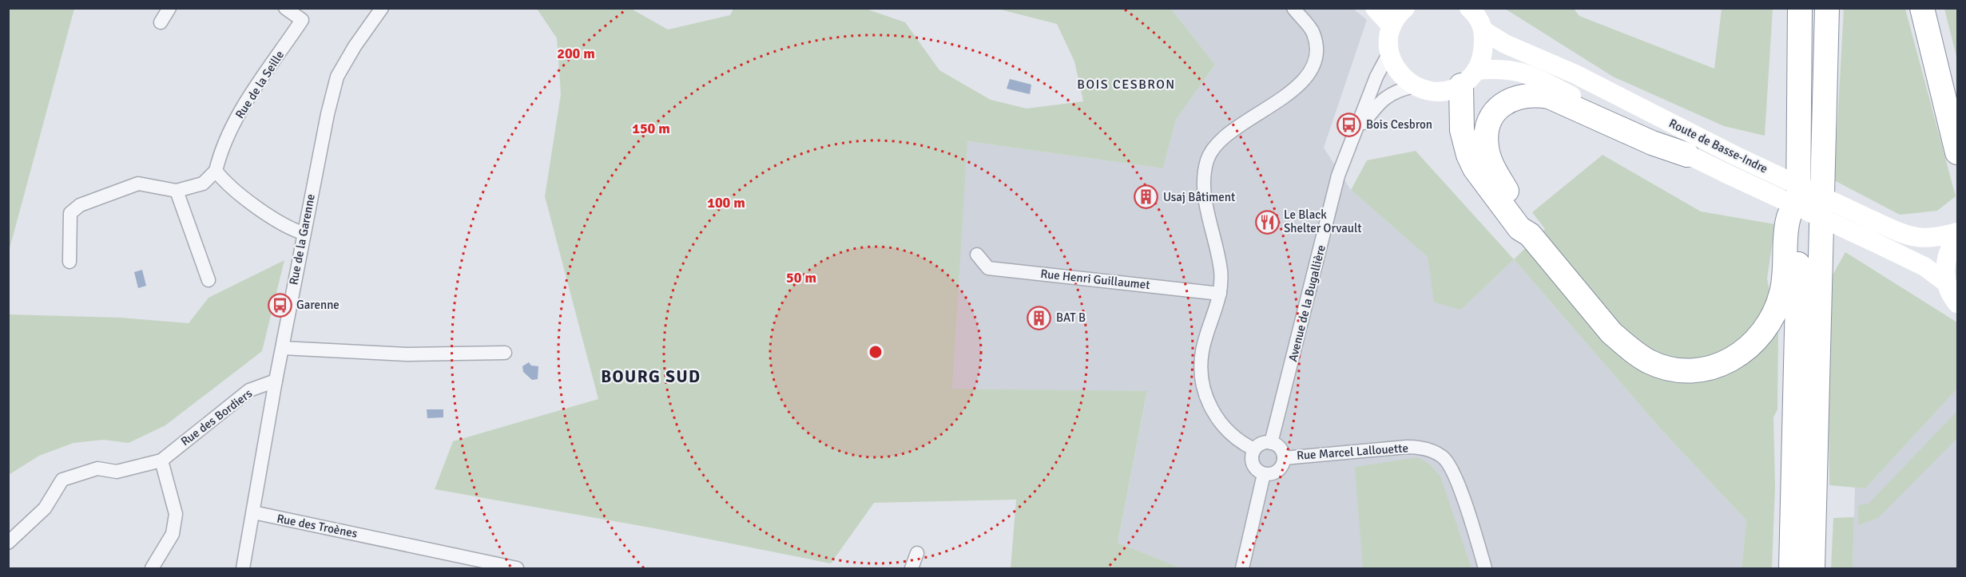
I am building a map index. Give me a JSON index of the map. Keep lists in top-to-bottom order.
{
  "streets": {
    "main road": ["Route de Basse-Indre"],
    "street": [
      "Rue de la Seille",
      "Rue de la Garenne",
      "Rue Henri Guillaumet",
      "Avenue de la Bugallière",
      "Rue des Bordiers",
      "Rue Marcel Lallouette",
      "Rue des Troènes"
    ]
  },
  "crossings": [
    ["Route de Basse-Indre", "Avenue de la Bugallière"],
    ["Rue de la Garenne", "Rue des Bordiers"],
    ["Rue de la Garenne", "Rue des Troènes"],
    ["Avenue de la Bugallière", "Rue Marcel Lallouette"]
  ],
  "districts": ["BOIS CESBRON", "BOURG SUD"],
  "places": {
    "bus stop": ["Bois Cesbron", "Garenne"],
    "building": ["Usaj Bâtiment", "BAT B"],
    "restaurant": ["Le Black Shelter Orvault"]
  },
  "rings": [
    "200 m",
    "150 m",
    "100 m",
    "50 m"
  ]
}
